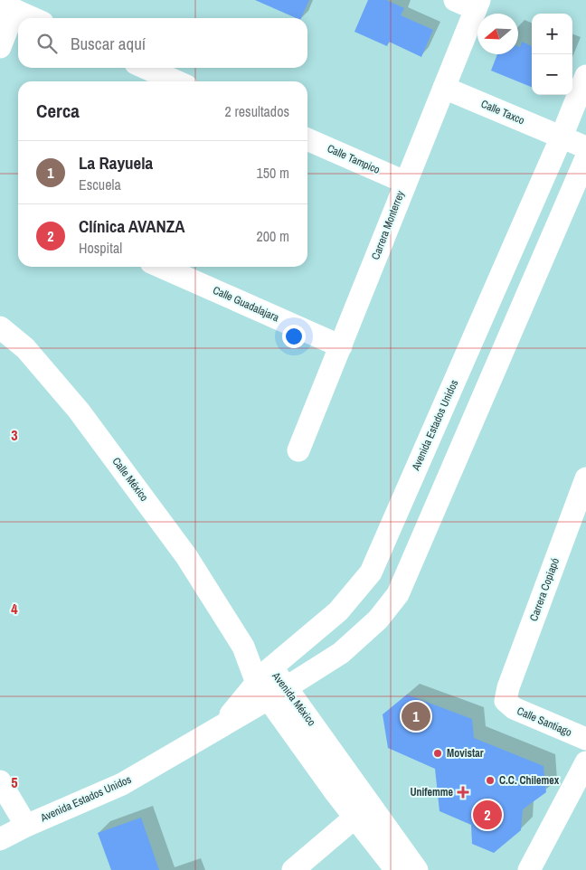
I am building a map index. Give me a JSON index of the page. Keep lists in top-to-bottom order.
{
  "streets": {
    "street": [
      "Calle Taxco",
      "Calle Tampico",
      "Carrera Monterrey",
      "Calle Guadalajara",
      "Avenida Estados Unidos",
      "Calle México",
      "Carrera Copiapó",
      "Avenida México",
      "Calle Santiago"
    ]
  },
  "crossings": [
    ["Calle Taxco", "Carrera Monterrey"],
    ["Calle Taxco", "Avenida Estados Unidos"],
    ["Calle Tampico", "Carrera Monterrey"],
    ["Carrera Monterrey", "Calle Guadalajara"],
    ["Avenida Estados Unidos", "Avenida México"],
    ["Calle México", "Avenida México"],
    ["Carrera Copiapó", "Calle Santiago"]
  ],
  "places": {
    "other": ["Movistar", "C.C. Chilemex"],
    "health": ["Unifemme"]
  },
  "north": "left",
  "page": {
    "map_buttons": ["+", "−"],
    "search": "Buscar aquí",
    "heading": ["Cerca", "2 resultados"],
    "list": [
      {
        "mark": "1",
        "name": "La Rayuela",
        "note": "Escuela",
        "value": "150 m"
      },
      {
        "mark": "2",
        "name": "Clínica AVANZA",
        "note": "Hospital",
        "value": "200 m"
      }
    ],
    "pins": ["1", "2"]
  },
  "grid": {
    "rows": ["3", "4", "5"]
  }
}
